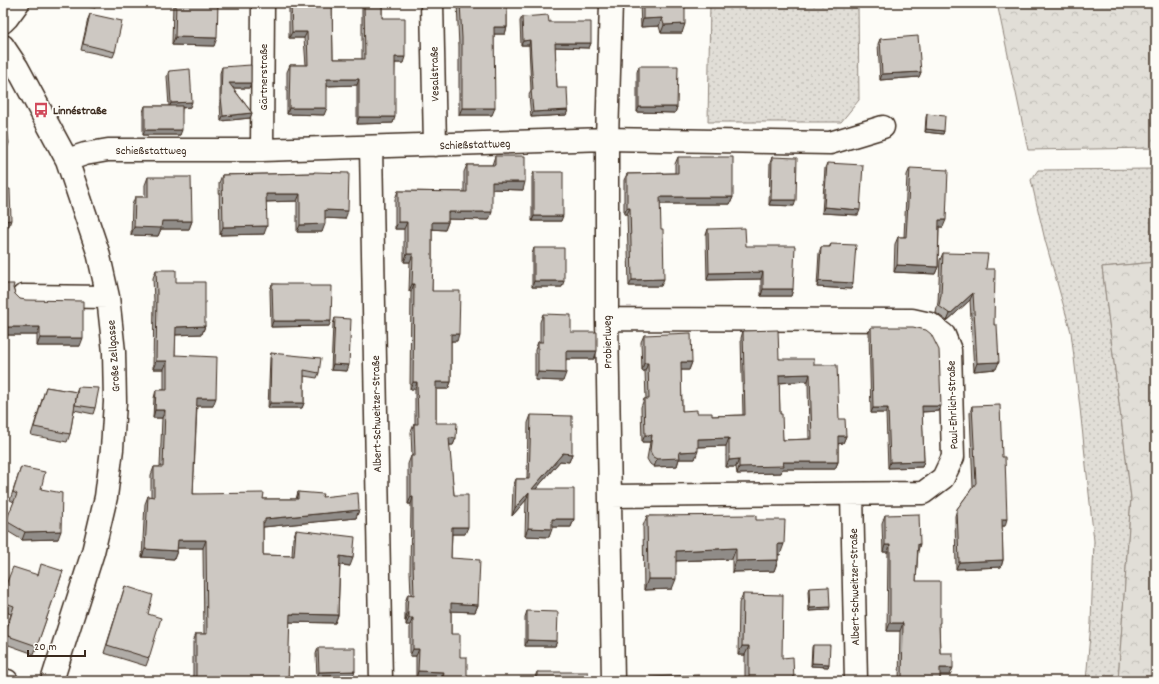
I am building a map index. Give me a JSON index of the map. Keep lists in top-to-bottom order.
{
  "streets": {
    "street": [
      "Vesalstraße",
      "Gärtnerstraße",
      "Schießstattweg",
      "Probierlweg",
      "Große Zellgasse",
      "Paul-Ehrlich-Straße",
      "Albert-Schweitzer-Straße"
    ]
  },
  "crossings": [
    ["Vesalstraße", "Schießstattweg"],
    ["Gärtnerstraße", "Schießstattweg"],
    ["Schießstattweg", "Probierlweg"],
    ["Schießstattweg", "Große Zellgasse"],
    ["Schießstattweg", "Albert-Schweitzer-Straße"],
    ["Probierlweg", "Paul-Ehrlich-Straße"],
    ["Paul-Ehrlich-Straße", "Albert-Schweitzer-Straße"]
  ],
  "places": {
    "bus stop": ["Linnéstraße"]
  },
  "scale_bar": "20 m"
}
